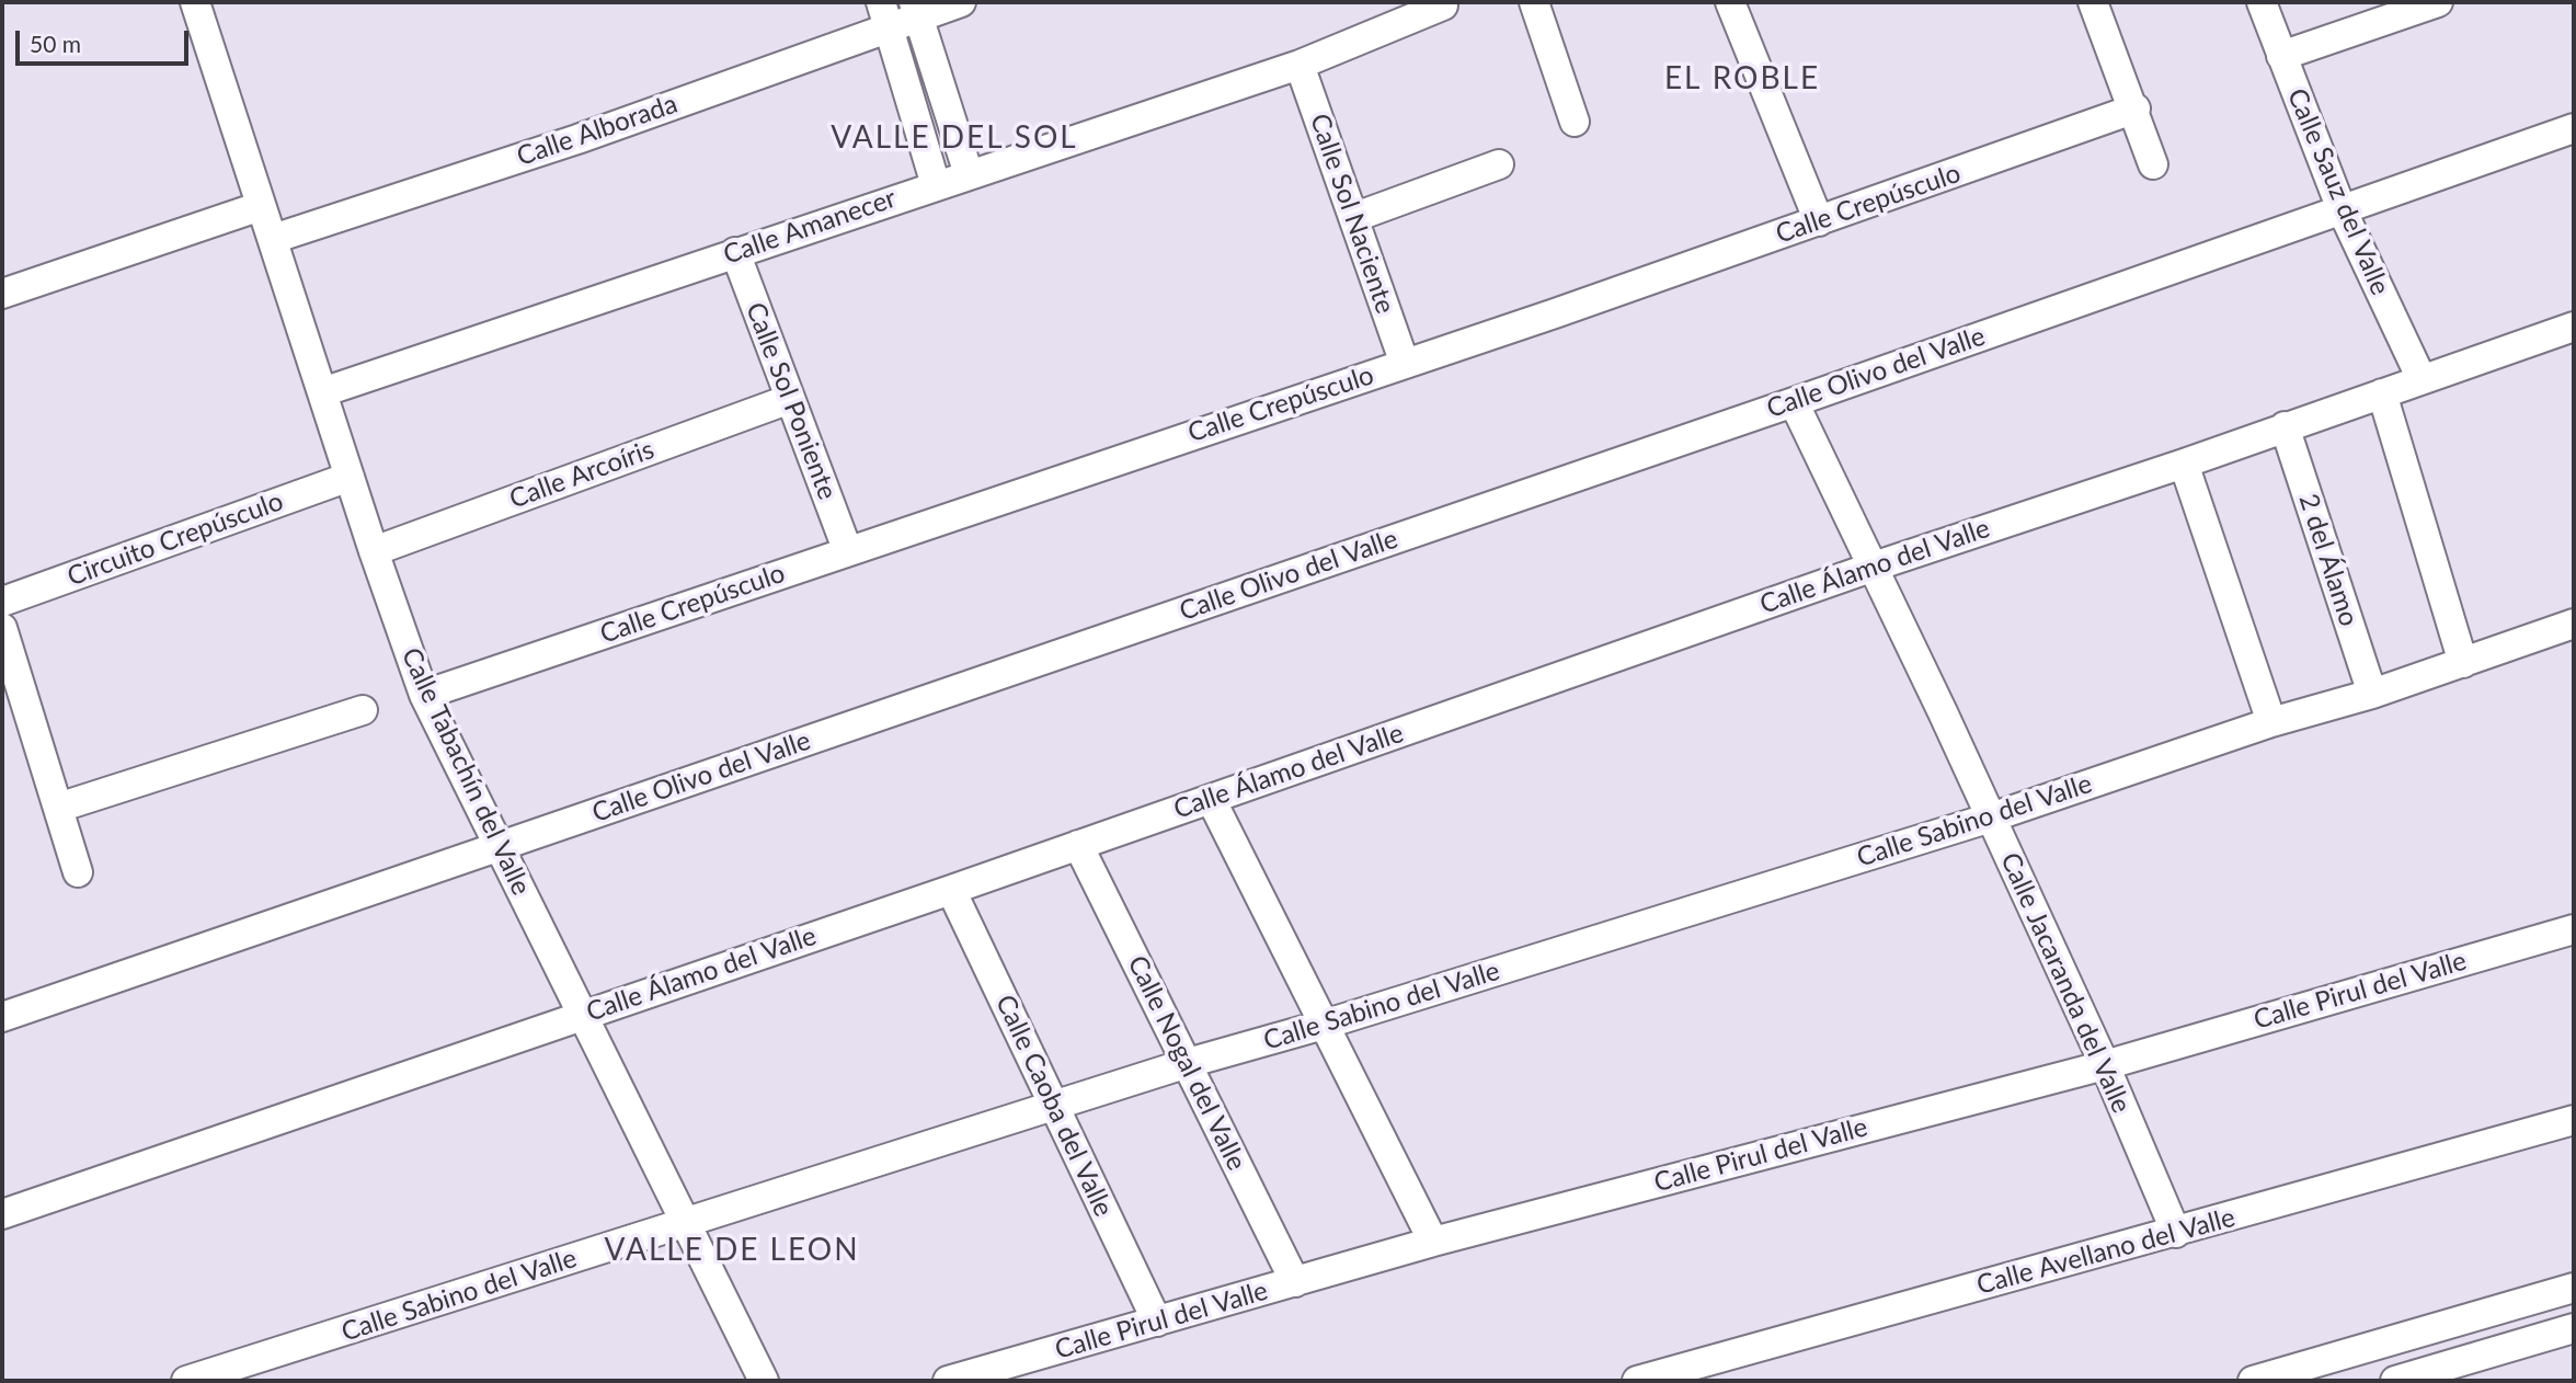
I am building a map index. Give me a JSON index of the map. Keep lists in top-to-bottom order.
{
  "streets": {
    "street": [
      "Calle Alborada",
      "Calle Sauz del Valle",
      "Calle Crepúsculo",
      "Calle Sol Naciente",
      "Calle Amanecer",
      "Calle Olivo del Valle",
      "Calle Sol Poniente",
      "Calle Arcoíris",
      "Circuito Crepúsculo",
      "2 del Álamo",
      "Calle Álamo del Valle",
      "Calle Tabachín del Valle",
      "Calle Sabino del Valle",
      "Calle Jacaranda del Valle",
      "Calle Pirul del Valle",
      "Calle Nogal del Valle",
      "Calle Caoba del Valle",
      "Calle Avellano del Valle"
    ]
  },
  "crossings": [
    ["Calle Alborada", "Calle Tabachín del Valle"],
    ["Calle Sauz del Valle", "Calle Olivo del Valle"],
    ["Calle Sauz del Valle", "Calle Álamo del Valle"],
    ["Calle Crepúsculo", "Calle Sol Naciente"],
    ["Calle Crepúsculo", "Calle Sol Poniente"],
    ["Calle Crepúsculo", "Calle Tabachín del Valle"],
    ["Calle Sol Naciente", "Calle Amanecer"],
    ["Calle Amanecer", "Calle Sol Poniente"],
    ["Calle Amanecer", "Calle Tabachín del Valle"],
    ["Calle Olivo del Valle", "Calle Tabachín del Valle"],
    ["Calle Olivo del Valle", "Calle Jacaranda del Valle"],
    ["Calle Sol Poniente", "Calle Arcoíris"],
    ["Calle Arcoíris", "Calle Tabachín del Valle"],
    ["Circuito Crepúsculo", "Calle Tabachín del Valle"],
    ["2 del Álamo", "Calle Álamo del Valle"],
    ["2 del Álamo", "Calle Sabino del Valle"],
    ["Calle Álamo del Valle", "Calle Tabachín del Valle"],
    ["Calle Álamo del Valle", "Calle Jacaranda del Valle"],
    ["Calle Álamo del Valle", "Calle Nogal del Valle"],
    ["Calle Álamo del Valle", "Calle Caoba del Valle"],
    ["Calle Tabachín del Valle", "Calle Sabino del Valle"],
    ["Calle Sabino del Valle", "Calle Jacaranda del Valle"],
    ["Calle Sabino del Valle", "Calle Nogal del Valle"],
    ["Calle Sabino del Valle", "Calle Caoba del Valle"],
    ["Calle Jacaranda del Valle", "Calle Pirul del Valle"],
    ["Calle Jacaranda del Valle", "Calle Avellano del Valle"],
    ["Calle Pirul del Valle", "Calle Nogal del Valle"],
    ["Calle Pirul del Valle", "Calle Caoba del Valle"]
  ],
  "districts": ["EL ROBLE", "VALLE DEL SOL", "VALLE DE LEON"],
  "scale_bar": "50 m"
}
